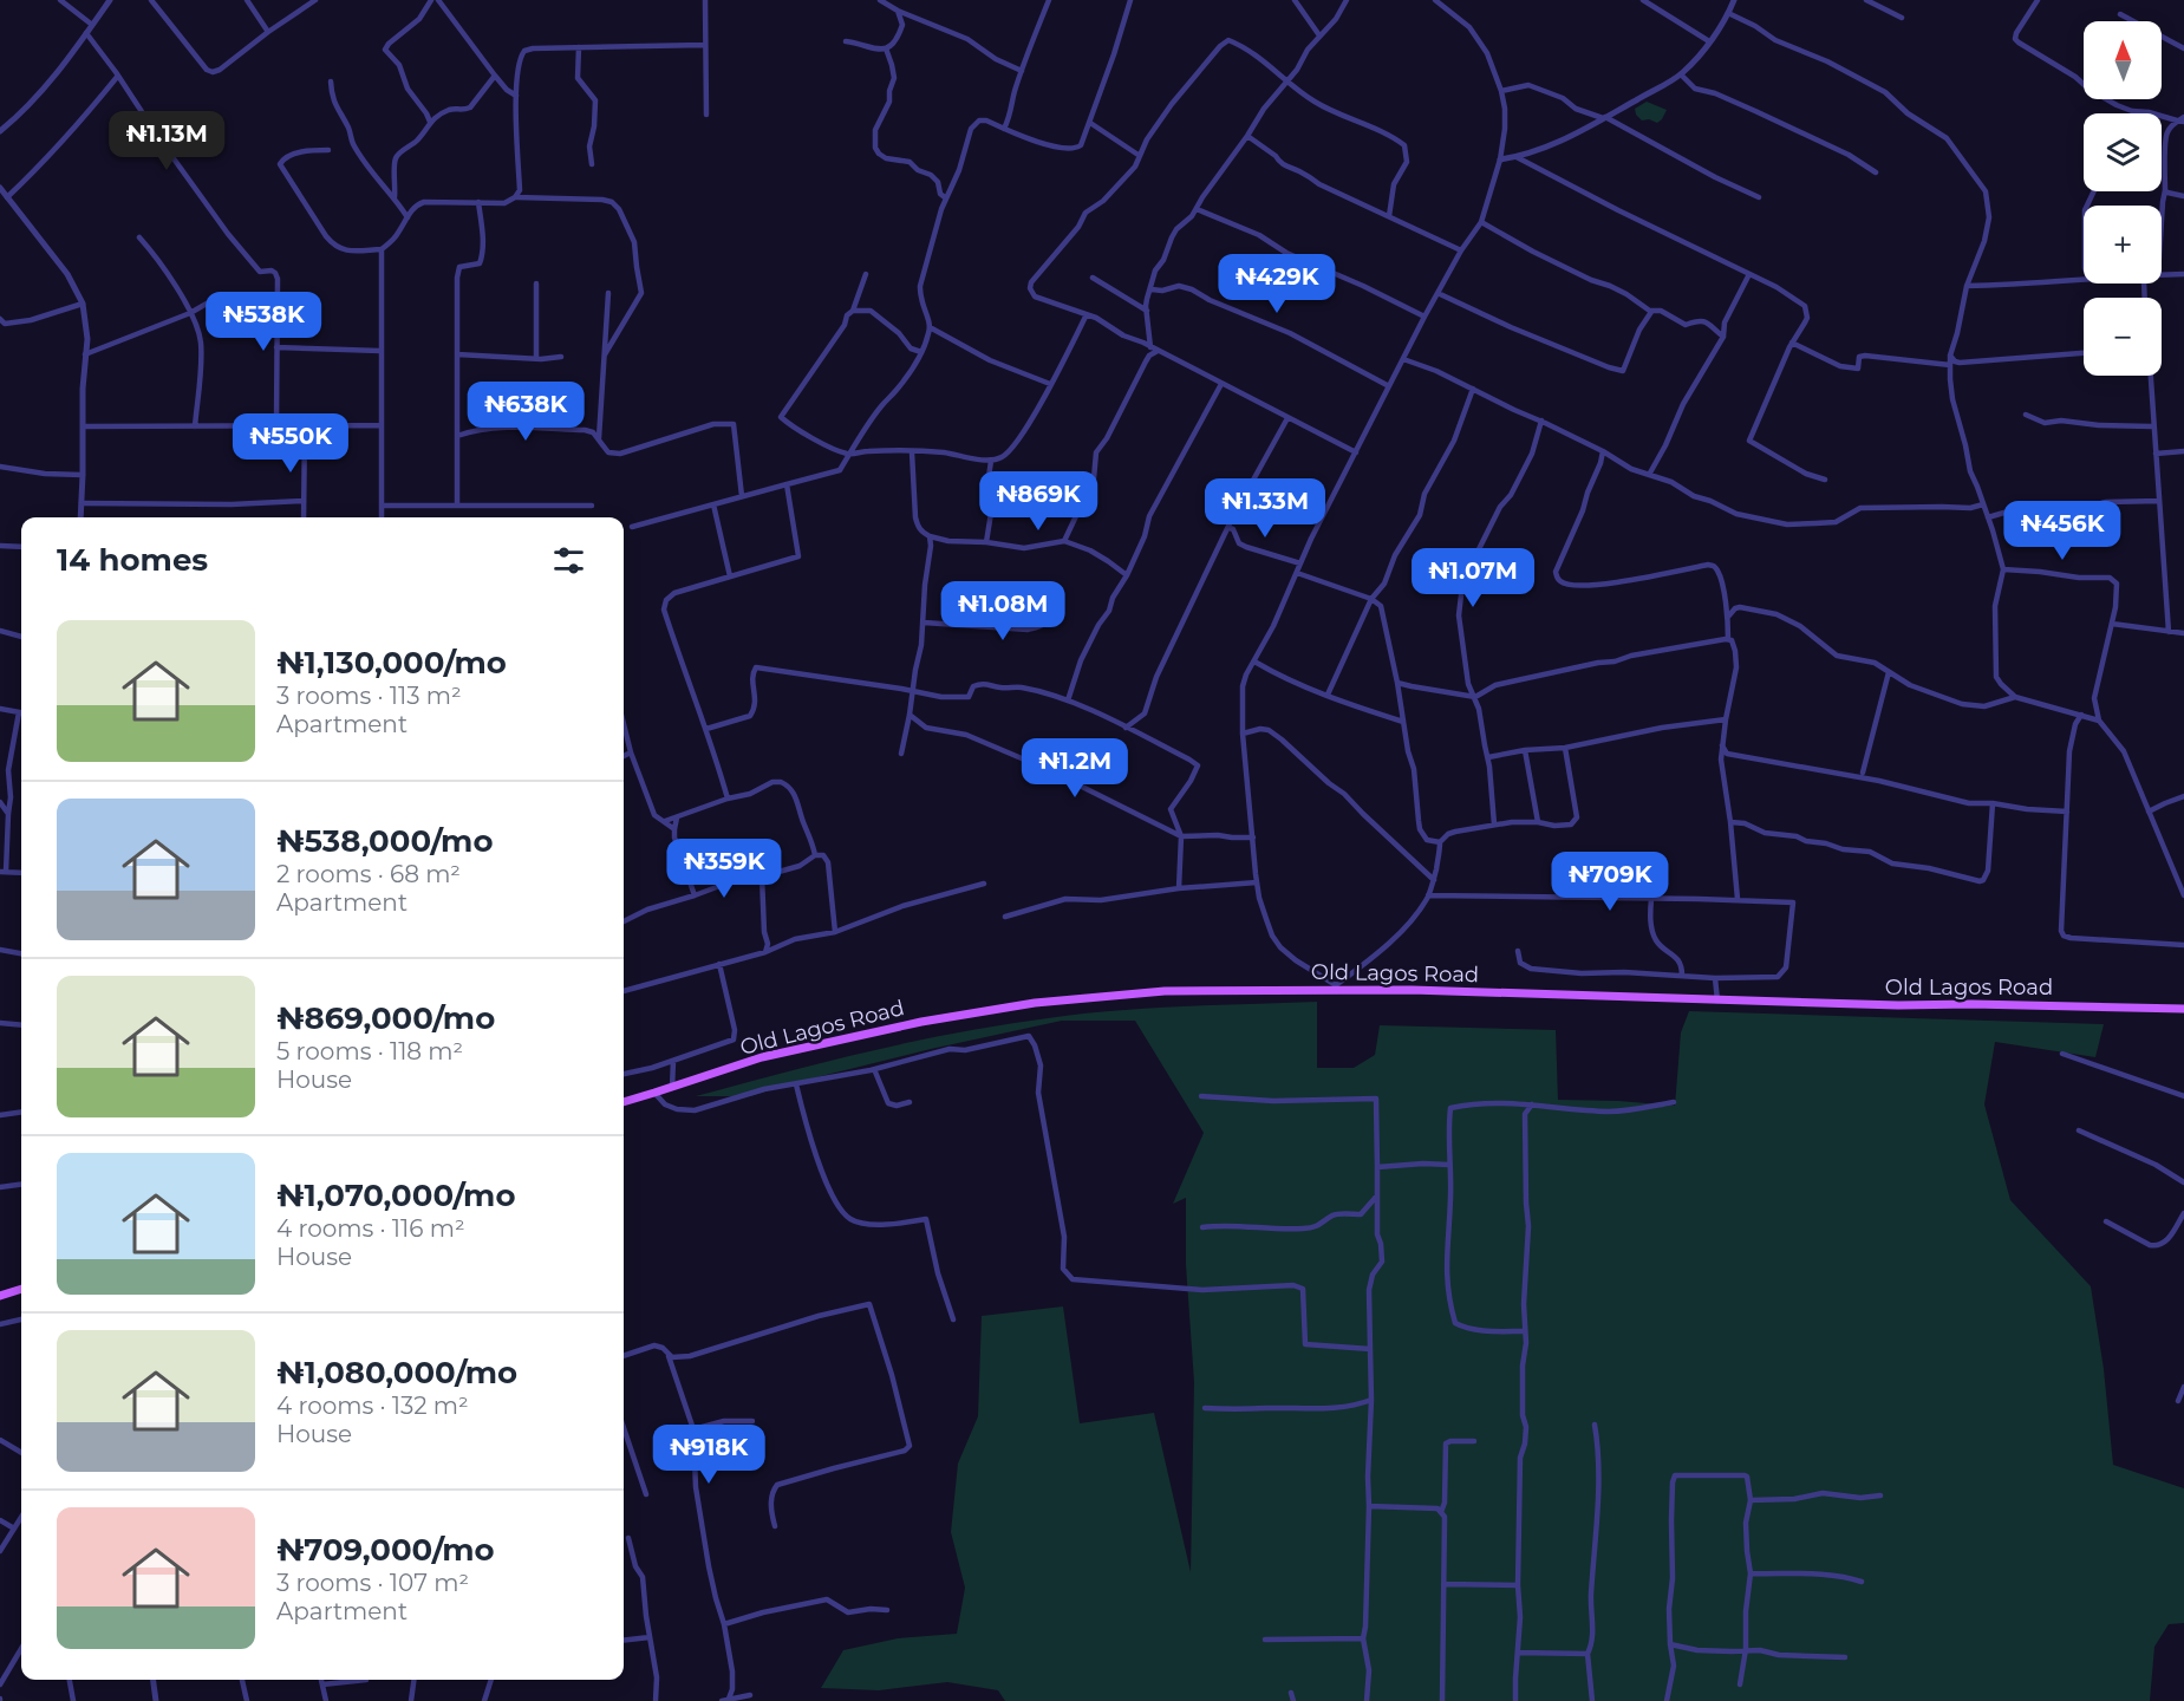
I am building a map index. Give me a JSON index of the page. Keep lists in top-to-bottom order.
{
  "streets": {
    "main road": ["Old Lagos Road"]
  },
  "north": "top",
  "page": {
    "map_buttons": ["+", "−"],
    "price": [
      "₦1.13M",
      "₦429K",
      "₦538K",
      "₦638K",
      "₦550K",
      "₦869K",
      "₦1.33M",
      "₦456K",
      "₦1.07M",
      "₦1.08M",
      "₦1.2M",
      "₦359K",
      "₦709K",
      "₦918K"
    ],
    "heading": "14 homes",
    "list": [
      {
        "name": "₦1,130,000/mo",
        "note": "3 rooms · 113 m² · Apartment"
      },
      {
        "name": "₦538,000/mo",
        "note": "2 rooms · 68 m² · Apartment"
      },
      {
        "name": "₦869,000/mo",
        "note": "5 rooms · 118 m² · House"
      },
      {
        "name": "₦1,070,000/mo",
        "note": "4 rooms · 116 m² · House"
      },
      {
        "name": "₦1,080,000/mo",
        "note": "4 rooms · 132 m² · House"
      },
      {
        "name": "₦709,000/mo",
        "note": "3 rooms · 107 m² · Apartment"
      }
    ]
  }
}
